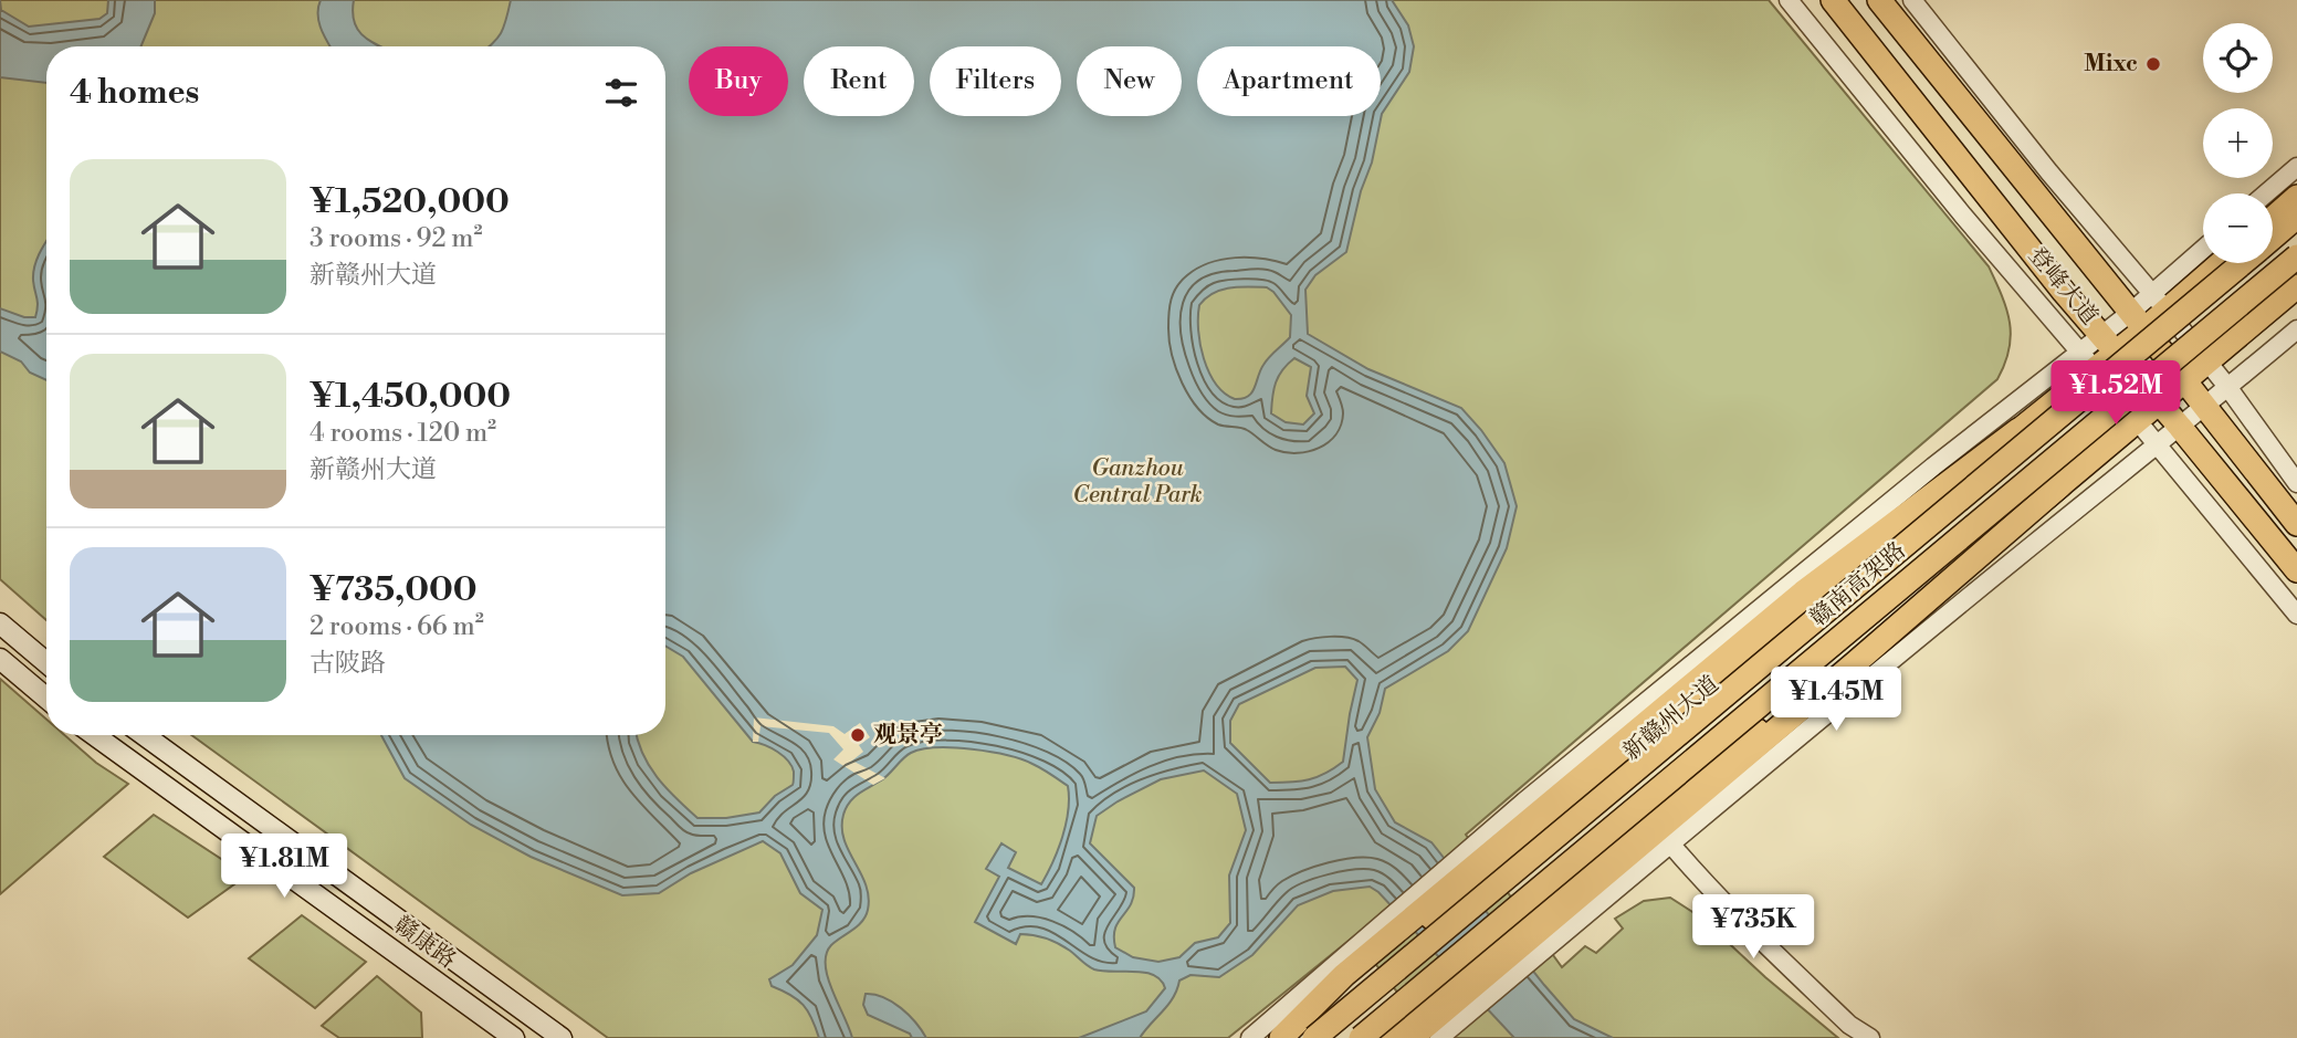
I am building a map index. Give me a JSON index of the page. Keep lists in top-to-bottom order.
{
  "streets": {
    "main road": [
      "登峰大道",
      "赣南高架路",
      "新赣州大道",
      "赣康路"
    ]
  },
  "crossings": [
    ["登峰大道", "新赣州大道"]
  ],
  "parks": ["Ganzhou Central Park"],
  "places": ["Mixc", "观景亭"],
  "page": {
    "map_buttons": ["+", "−"],
    "chip": [
      "Buy",
      "Rent",
      "Filters",
      "New",
      "Apartment"
    ],
    "heading": "4 homes",
    "list": [
      {
        "name": "¥1,520,000",
        "note": "3 rooms · 92 m² · 新赣州大道"
      },
      {
        "name": "¥1,450,000",
        "note": "4 rooms · 120 m² · 新赣州大道"
      },
      {
        "name": "¥735,000",
        "note": "2 rooms · 66 m² · 古陂路"
      }
    ],
    "price": [
      "¥1.52M",
      "¥1.45M",
      "¥1.81M",
      "¥735K"
    ]
  }
}
